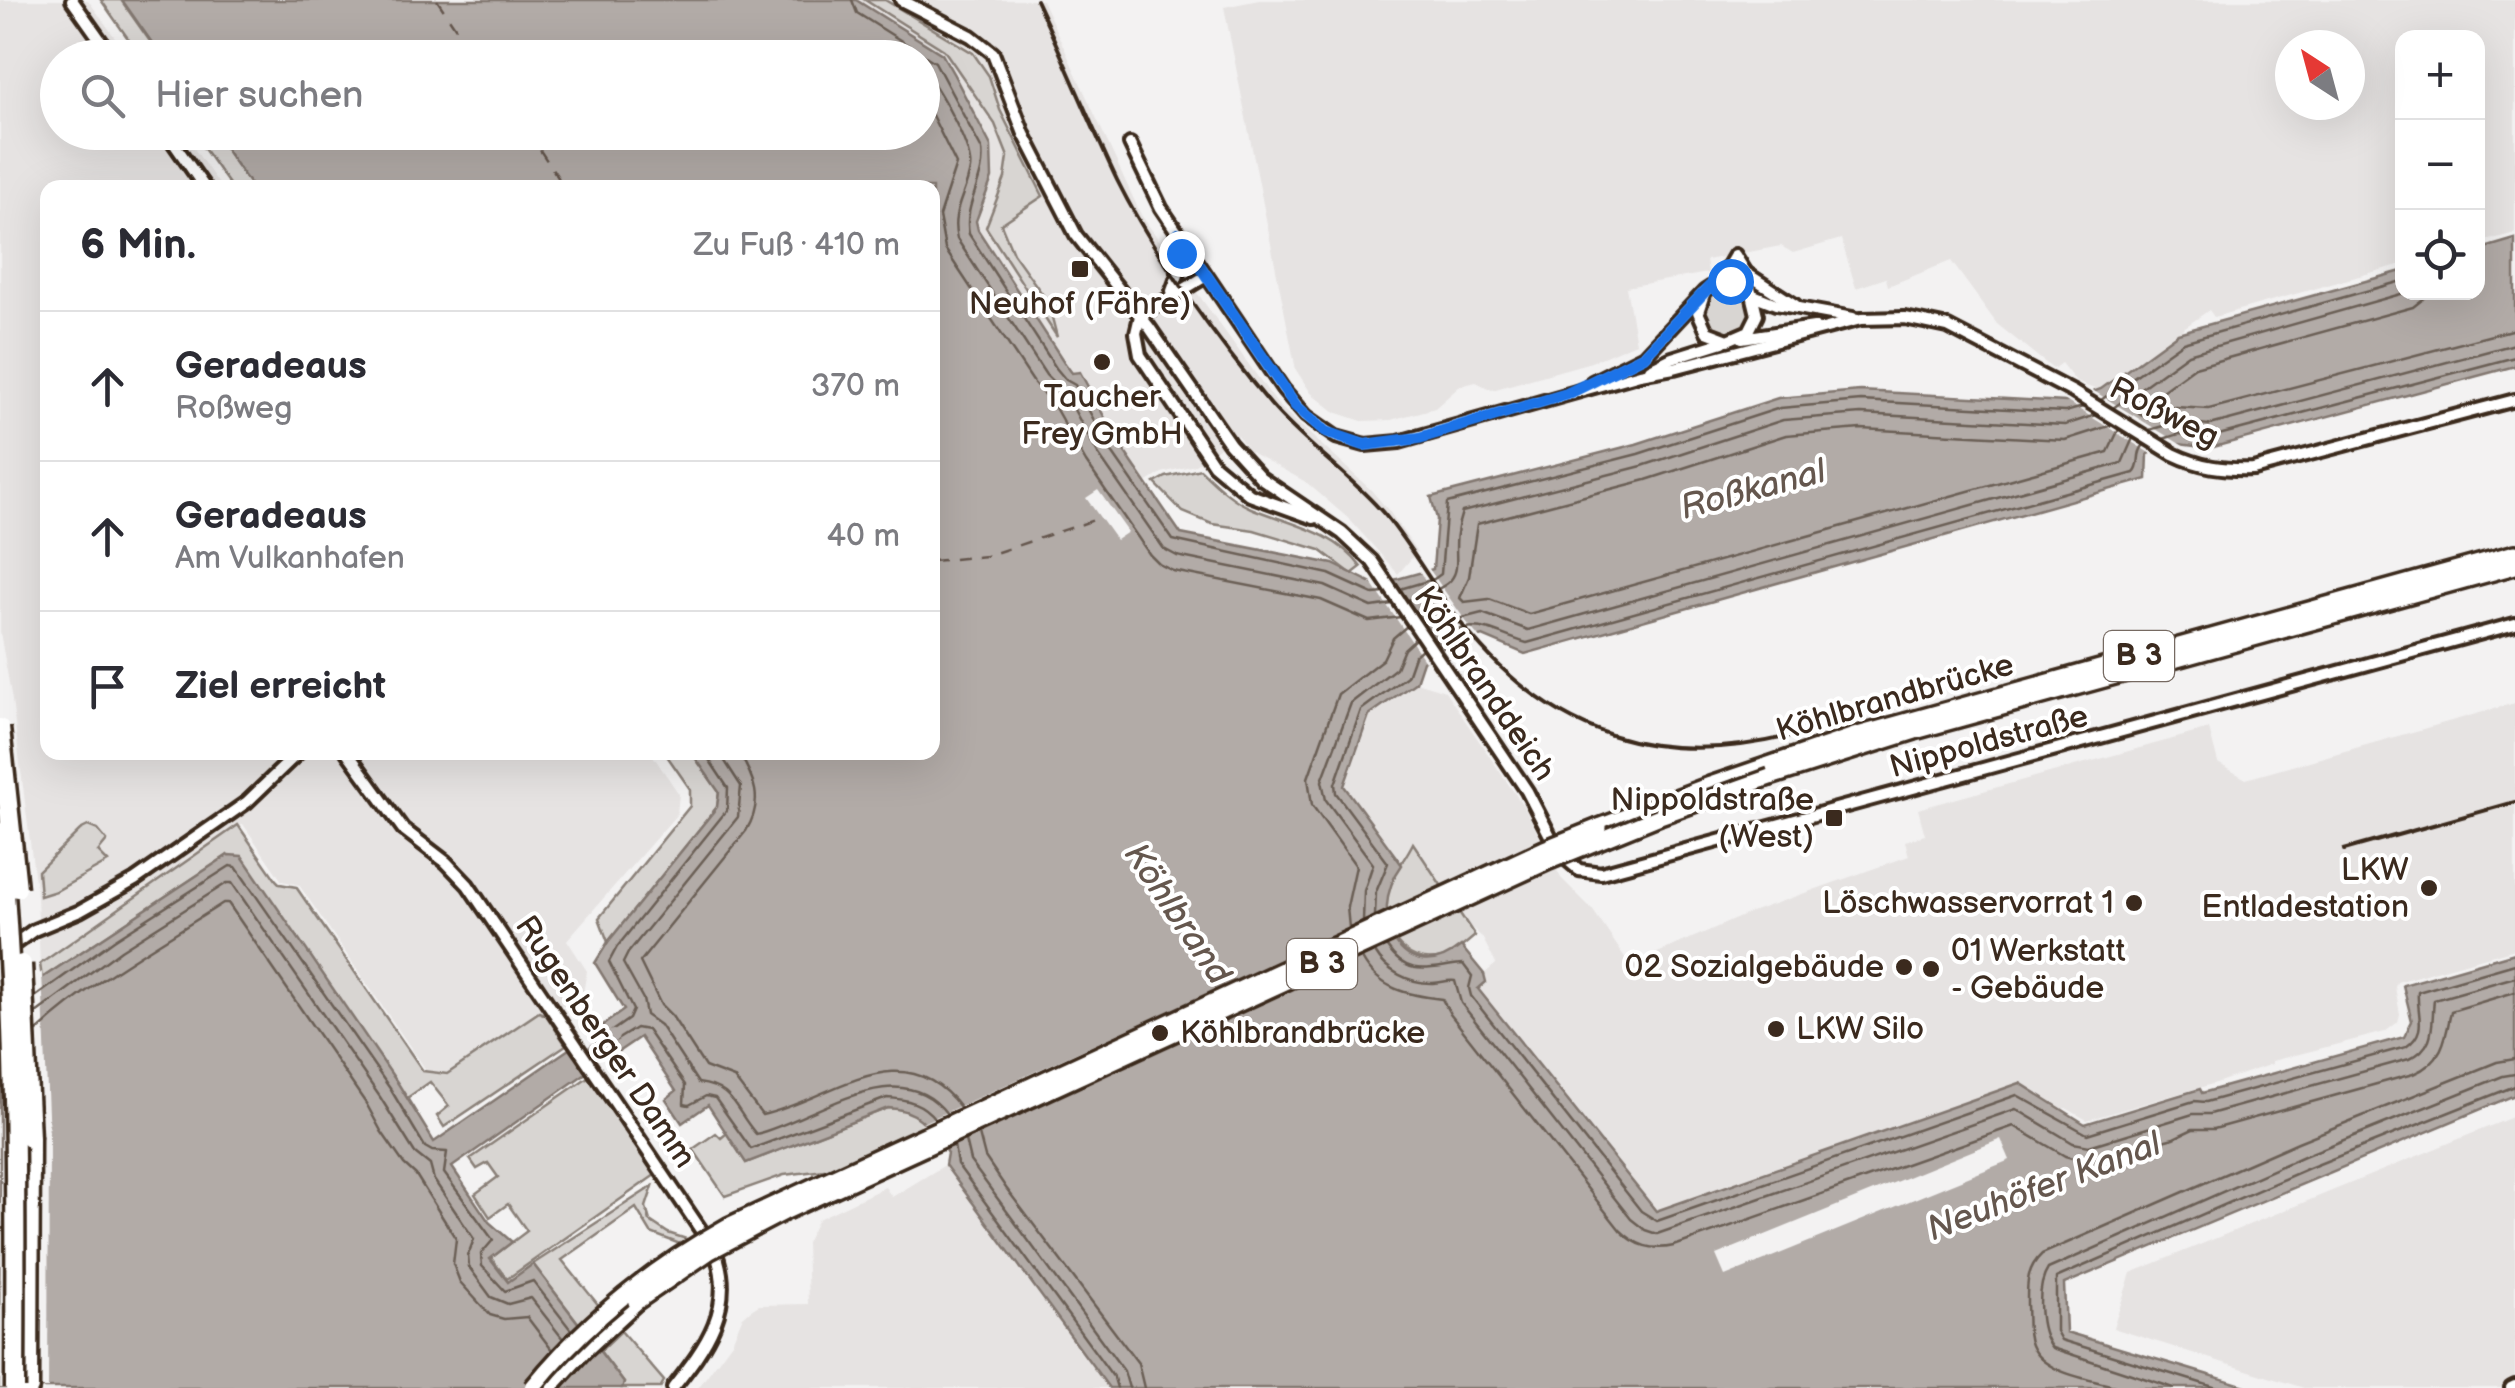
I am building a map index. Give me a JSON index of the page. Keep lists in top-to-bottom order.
{
  "streets": {
    "main road": ["B 3", "Köhlbrandbrücke"],
    "street": [
      "Roßweg",
      "Köhlbranddeich",
      "Nippoldstraße",
      "Rugenberger Damm"
    ]
  },
  "crossings": [
    ["Köhlbranddeich", "Nippoldstraße"]
  ],
  "water": ["Roßkanal", "Köhlbrand", "Neuhöfer Kanal"],
  "places": {
    "transit": ["Neuhof (Fähre)", "Nippoldstraße (West)"],
    "other": [
      "Taucher Frey GmbH",
      "LKW Entladestation",
      "Löschwasservorrat 1",
      "02 Sozialgebäude",
      "01 Werkstatt - Gebäude",
      "LKW Silo",
      "Köhlbrandbrücke"
    ]
  },
  "north": "top left",
  "page": {
    "map_buttons": ["+", "−"],
    "search": "Hier suchen",
    "heading": ["6 Min.", "Zu Fuß · 410 m"],
    "list": [
      ["Geradeaus", "Roßweg", "370 m"],
      ["Geradeaus", "Am Vulkanhafen", "40 m"],
      "Ziel erreicht"
    ]
  }
}
